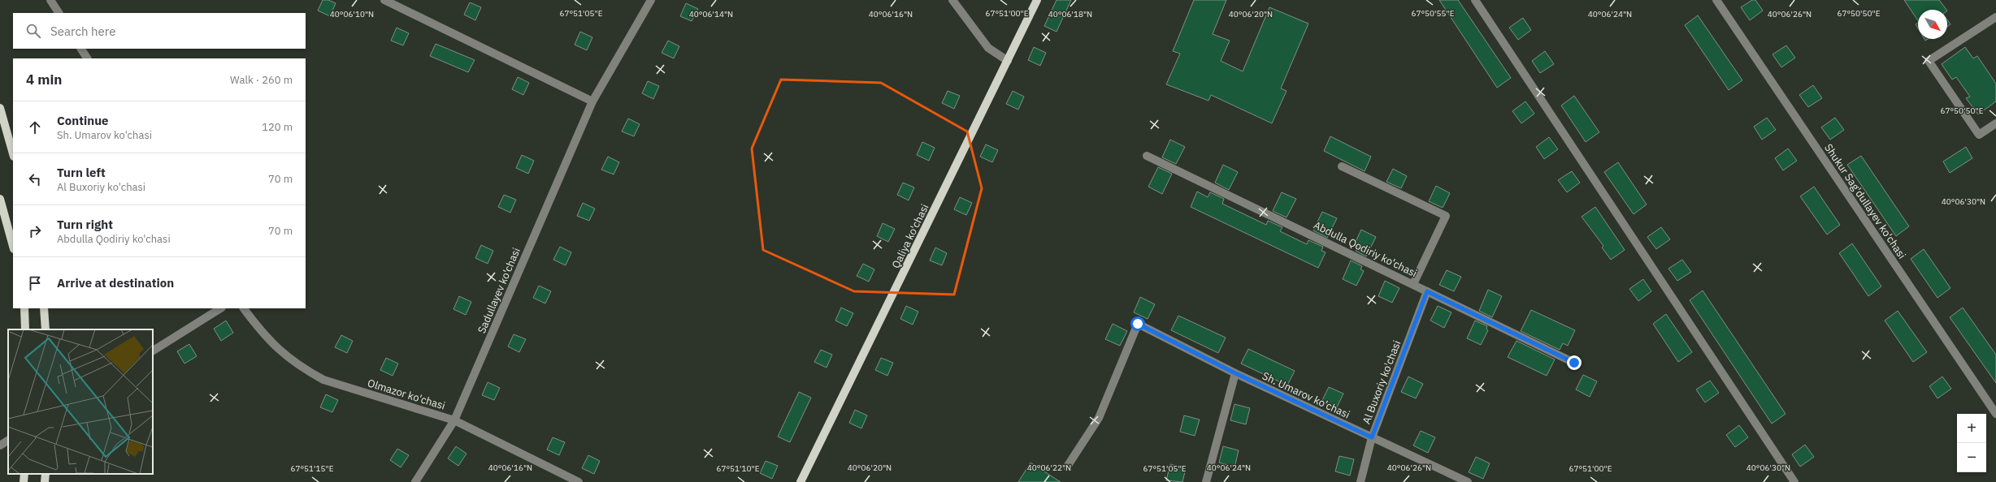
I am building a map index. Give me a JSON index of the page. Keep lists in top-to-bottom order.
{
  "streets": {
    "main road": ["Qaliya ko'chasi"],
    "street": [
      "Shukur Sag'dullayev ko'chasi",
      "Abdulla Qodiriy ko'chasi",
      "Sadullayev ko'chasi",
      "Al Buxoriy ko'chasi",
      "Olmazor ko'chasi",
      "Sh. Umarov ko'chasi"
    ]
  },
  "crossings": [
    ["Abdulla Qodiriy ko'chasi", "Al Buxoriy ko'chasi"],
    ["Sadullayev ko'chasi", "Olmazor ko'chasi"],
    ["Al Buxoriy ko'chasi", "Sh. Umarov ko'chasi"]
  ],
  "north": "bottom right",
  "page": {
    "search": "Search here",
    "heading": ["4 min", "Walk · 260 m"],
    "list": [
      ["Continue", "Sh. Umarov ko'chasi", "120 m"],
      ["Turn left", "Al Buxoriy ko'chasi", "70 m"],
      ["Turn right", "Abdulla Qodiriy ko'chasi", "70 m"],
      "Arrive at destination"
    ],
    "map_buttons": ["+", "−"]
  },
  "coordinates": [
    "67°50'50\"E",
    "67°51'05\"E",
    "67°51'00\"E",
    "67°50'55\"E",
    "40°06'10\"N",
    "40°06'14\"N",
    "40°06'16\"N",
    "40°06'18\"N",
    "40°06'20\"N",
    "40°06'24\"N",
    "40°06'26\"N",
    "40°06'30\"N",
    "40°06'22\"N",
    "67°51'15\"E",
    "67°51'10\"E"
  ]
}
